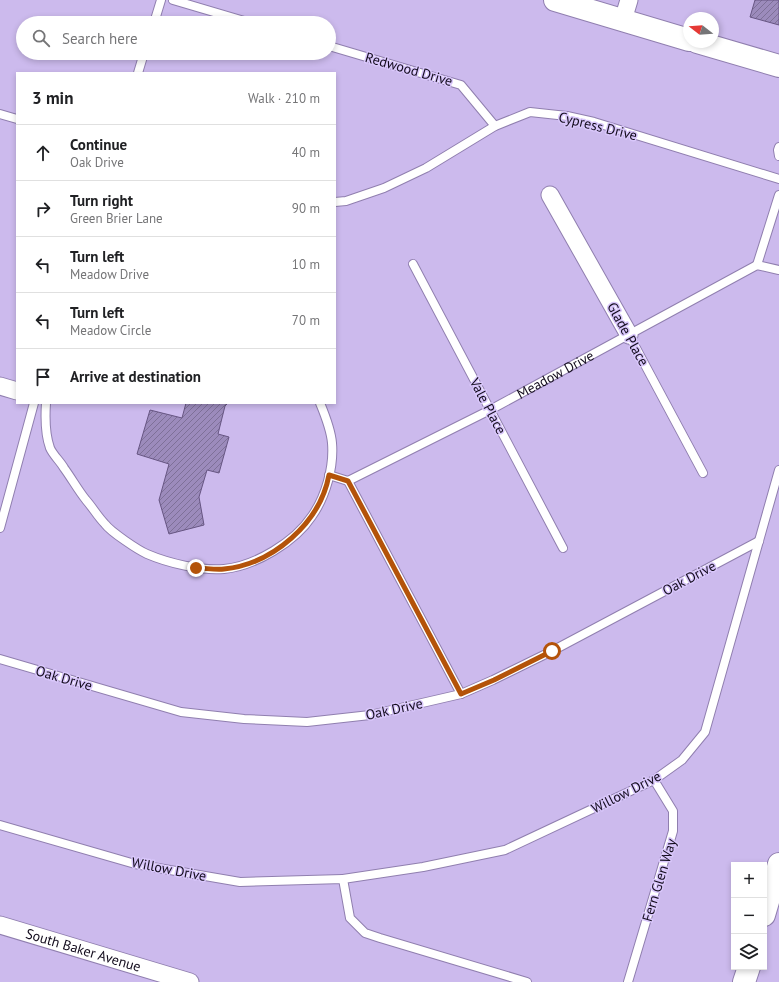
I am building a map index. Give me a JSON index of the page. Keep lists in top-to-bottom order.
{
  "streets": {
    "street": ["Glade Place", "South Baker Avenue"],
    "lane": [
      "Redwood Drive",
      "Cypress Drive",
      "Meadow Drive",
      "Vale Place",
      "Oak Drive",
      "Willow Drive",
      "Fern Glen Way"
    ]
  },
  "crossings": [
    ["Redwood Drive", "Cypress Drive"],
    ["Glade Place", "Meadow Drive"],
    ["Meadow Drive", "Vale Place"],
    ["Oak Drive", "Willow Drive"],
    ["Willow Drive", "Fern Glen Way"]
  ],
  "north": "left",
  "page": {
    "search": "Search here",
    "heading": ["3 min", "Walk · 210 m"],
    "list": [
      ["Continue", "Oak Drive", "40 m"],
      ["Turn right", "Green Brier Lane", "90 m"],
      ["Turn left", "Meadow Drive", "10 m"],
      ["Turn left", "Meadow Circle", "70 m"],
      "Arrive at destination"
    ],
    "map_buttons": ["+", "−"]
  }
}
